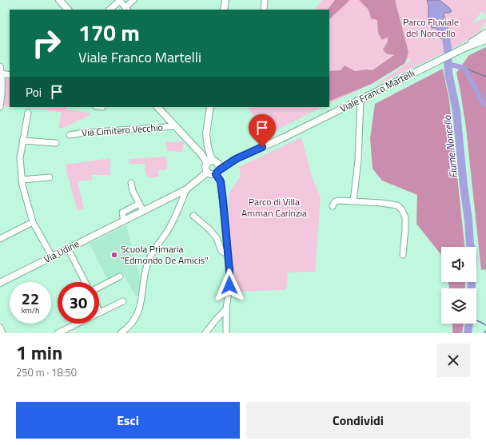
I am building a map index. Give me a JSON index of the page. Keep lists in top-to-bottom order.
{
  "streets": {
    "main road": ["Viale Franco Martelli", "Via Udine"],
    "street": ["Via Cimitero Vecchio"]
  },
  "crossings": [
    ["Viale Franco Martelli", "Via Udine"]
  ],
  "water": ["Fiume Noncello"],
  "parks": ["Parco Fluviale del Noncello", "Parco di Villa Amman Carinzia"],
  "places": ["Scuola Primaria \"Edmondo De Amicis\""],
  "page": {
    "turn": ["170 m", "Viale Franco Martelli"],
    "then": "Poi",
    "speed": "22 km/h",
    "limit": "30",
    "heading": ["1 min", "250 m · 18:50"],
    "buttons": ["Esci", "Condividi"]
  }
}
